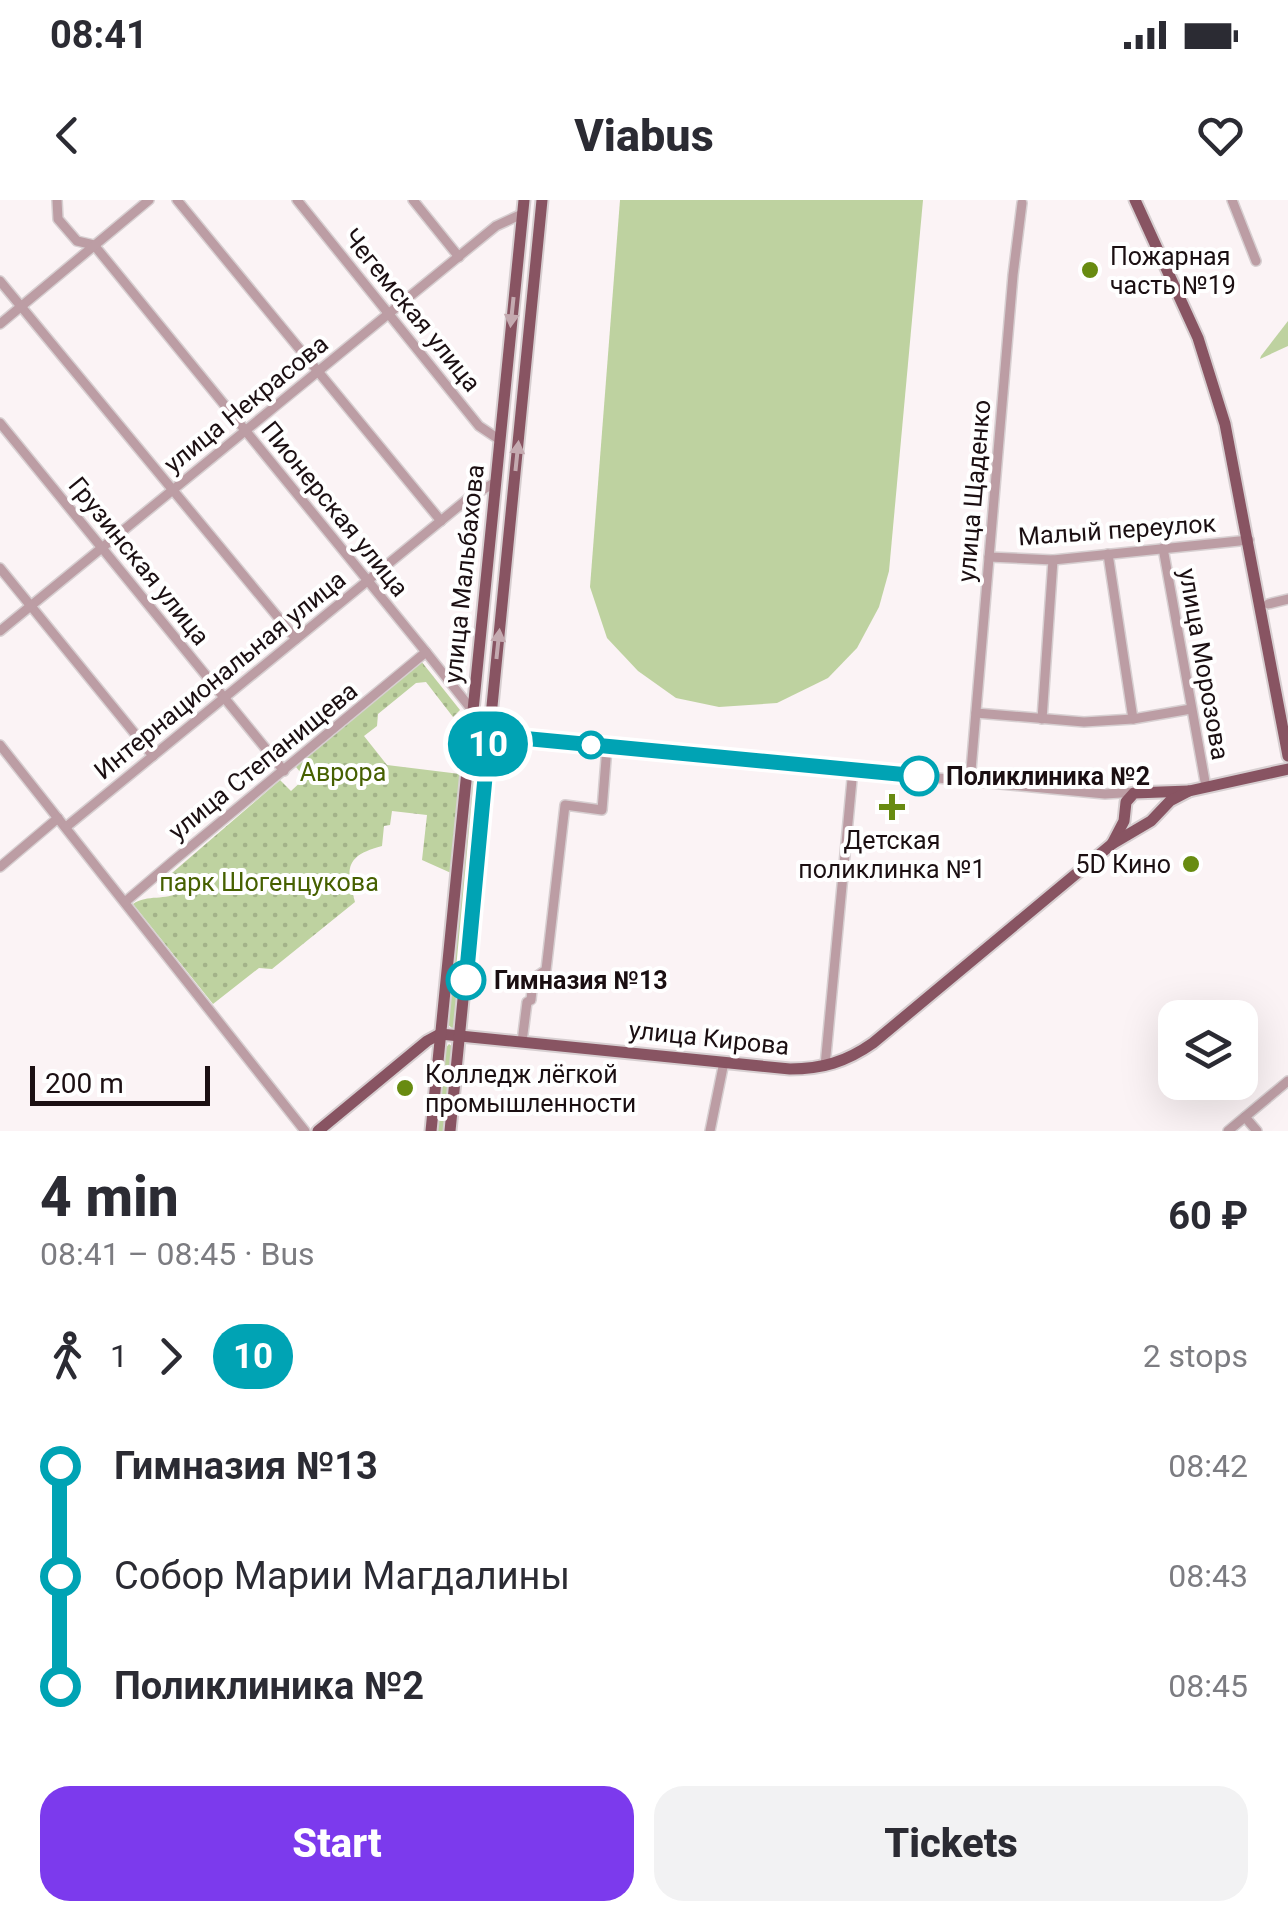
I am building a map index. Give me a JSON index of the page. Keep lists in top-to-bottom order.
{
  "streets": {
    "main road": ["улица Мальбахова", "улица Кирова"],
    "street": [
      "Чегемская улица",
      "улица Некрасова",
      "улица Щаденко",
      "Пионерская улица",
      "Малый переулок",
      "Грузинская улица",
      "улица Морозова",
      "Интернациональная улица",
      "улица Степанищева"
    ]
  },
  "crossings": [
    ["Чегемская улица", "улица Некрасова"],
    ["Чегемская улица", "улица Мальбахова"],
    ["улица Некрасова", "Пионерская улица"],
    ["улица Некрасова", "Грузинская улица"],
    ["улица Некрасова", "улица Мальбахова"],
    ["улица Щаденко", "Малый переулок"],
    ["Пионерская улица", "улица Мальбахова"],
    ["Пионерская улица", "Интернациональная улица"],
    ["Пионерская улица", "улица Степанищева"],
    ["Малый переулок", "улица Морозова"],
    ["Грузинская улица", "Интернациональная улица"],
    ["Грузинская улица", "улица Степанищева"],
    ["улица Мальбахова", "Интернациональная улица"],
    ["улица Мальбахова", "улица Кирова"]
  ],
  "parks": ["Аврора", "парк Шогенцукова"],
  "places": {
    "other": [
      "Пожарная часть №19",
      "Поликлиника №2",
      "5D Кино",
      "Гимназия №13",
      "Колледж лёгкой промышленности"
    ],
    "health": ["Детская поликлинка №1"]
  },
  "lines": ["bus line 10"],
  "scale_bar": "200 m",
  "page": {
    "status": "08:41",
    "header": "Viabus",
    "on_map": "10",
    "scale": "200 m",
    "heading": ["4 min", "08:41 – 08:45 · Bus", "60 ₽"],
    "legs": ["1", "10", "2 stops"],
    "list": [
      {
        "name": "Гимназия №13",
        "value": "08:42"
      },
      {
        "name": "Собор Марии Магдалины",
        "value": "08:43"
      },
      {
        "name": "Поликлиника №2",
        "value": "08:45"
      }
    ],
    "buttons": ["Start", "Tickets"]
  }
}
